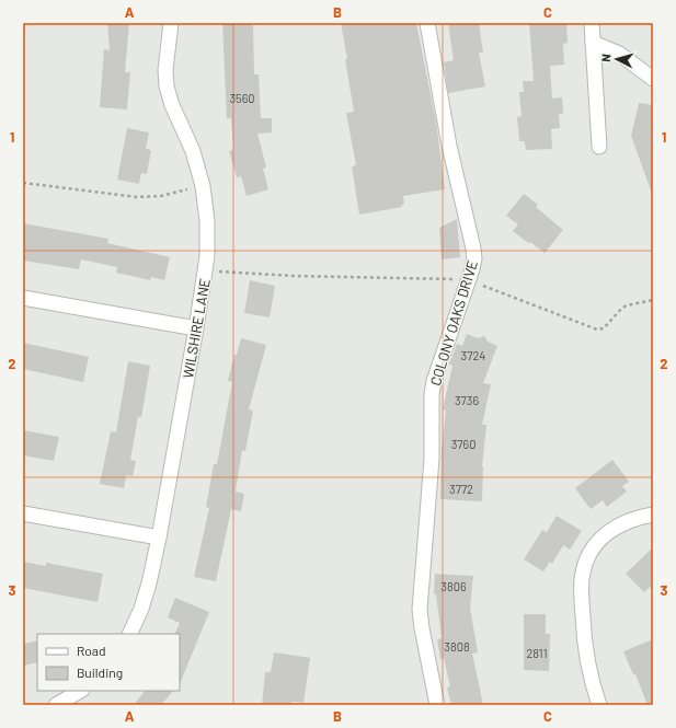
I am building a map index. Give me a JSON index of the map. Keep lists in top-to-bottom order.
{
  "streets": {
    "street": ["COLONY OAKS DRIVE", "WILSHIRE LANE"]
  },
  "house_numbers": [
    "3560",
    "3724",
    "3736",
    "3760",
    "3772",
    "3806",
    "3808",
    "2811"
  ],
  "legend": ["Road", "Building"],
  "north": "left",
  "grid": {
    "columns": ["A", "B", "C"],
    "rows": ["1", "2", "3"]
  }
}
